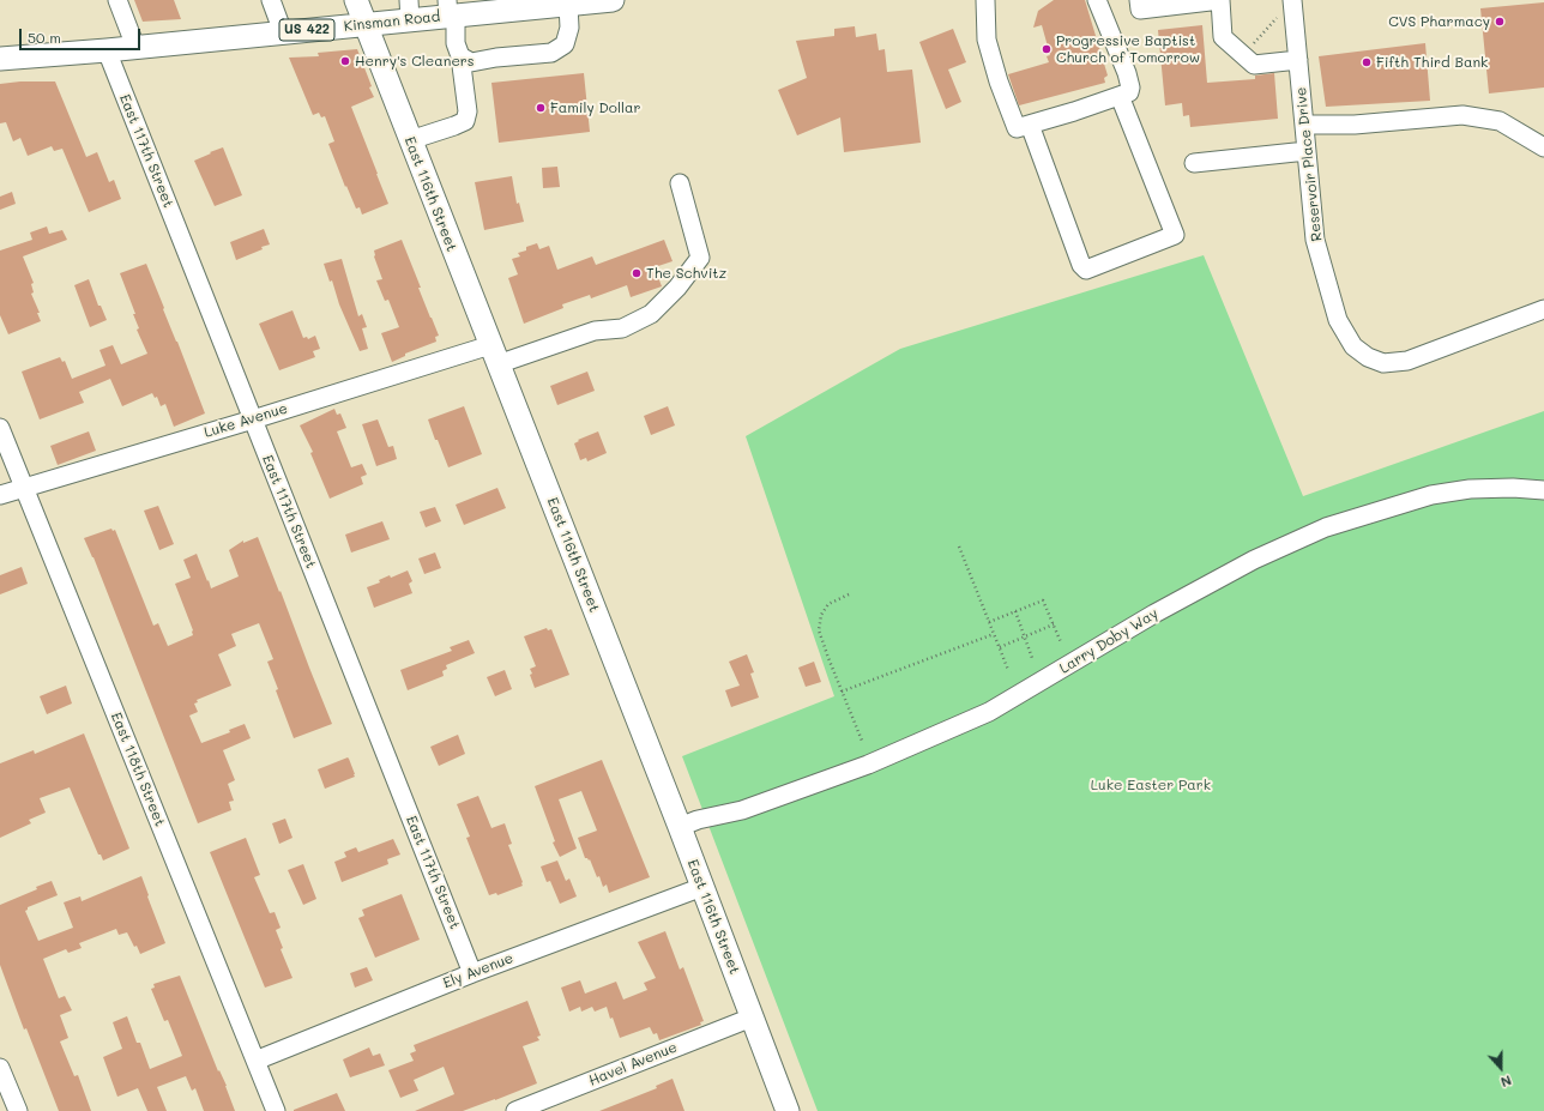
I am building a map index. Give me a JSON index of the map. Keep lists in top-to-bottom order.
{
  "streets": {
    "main road": ["Kinsman Road", "US 422", "East 116th Street"],
    "street": [
      "East 117th Street",
      "Reservoir Place Drive",
      "Luke Avenue",
      "Larry Doby Way",
      "East 118th Street",
      "Ely Avenue",
      "Havel Avenue"
    ]
  },
  "crossings": [
    ["Kinsman Road", "East 117th Street"],
    ["Kinsman Road", "East 116th Street"],
    ["East 117th Street", "Luke Avenue"],
    ["East 117th Street", "Ely Avenue"],
    ["East 116th Street", "Luke Avenue"],
    ["East 116th Street", "Larry Doby Way"],
    ["East 116th Street", "Ely Avenue"],
    ["East 116th Street", "Havel Avenue"],
    ["Luke Avenue", "East 118th Street"],
    ["East 118th Street", "Ely Avenue"]
  ],
  "parks": ["Luke Easter Park"],
  "places": [
    "CVS Pharmacy",
    "Progressive Baptist Church of Tomorrow",
    "Henry's Cleaners",
    "Fifth Third Bank",
    "Family Dollar",
    "The Schvitz"
  ],
  "scale_bar": "50 m",
  "north": "bottom"
}
